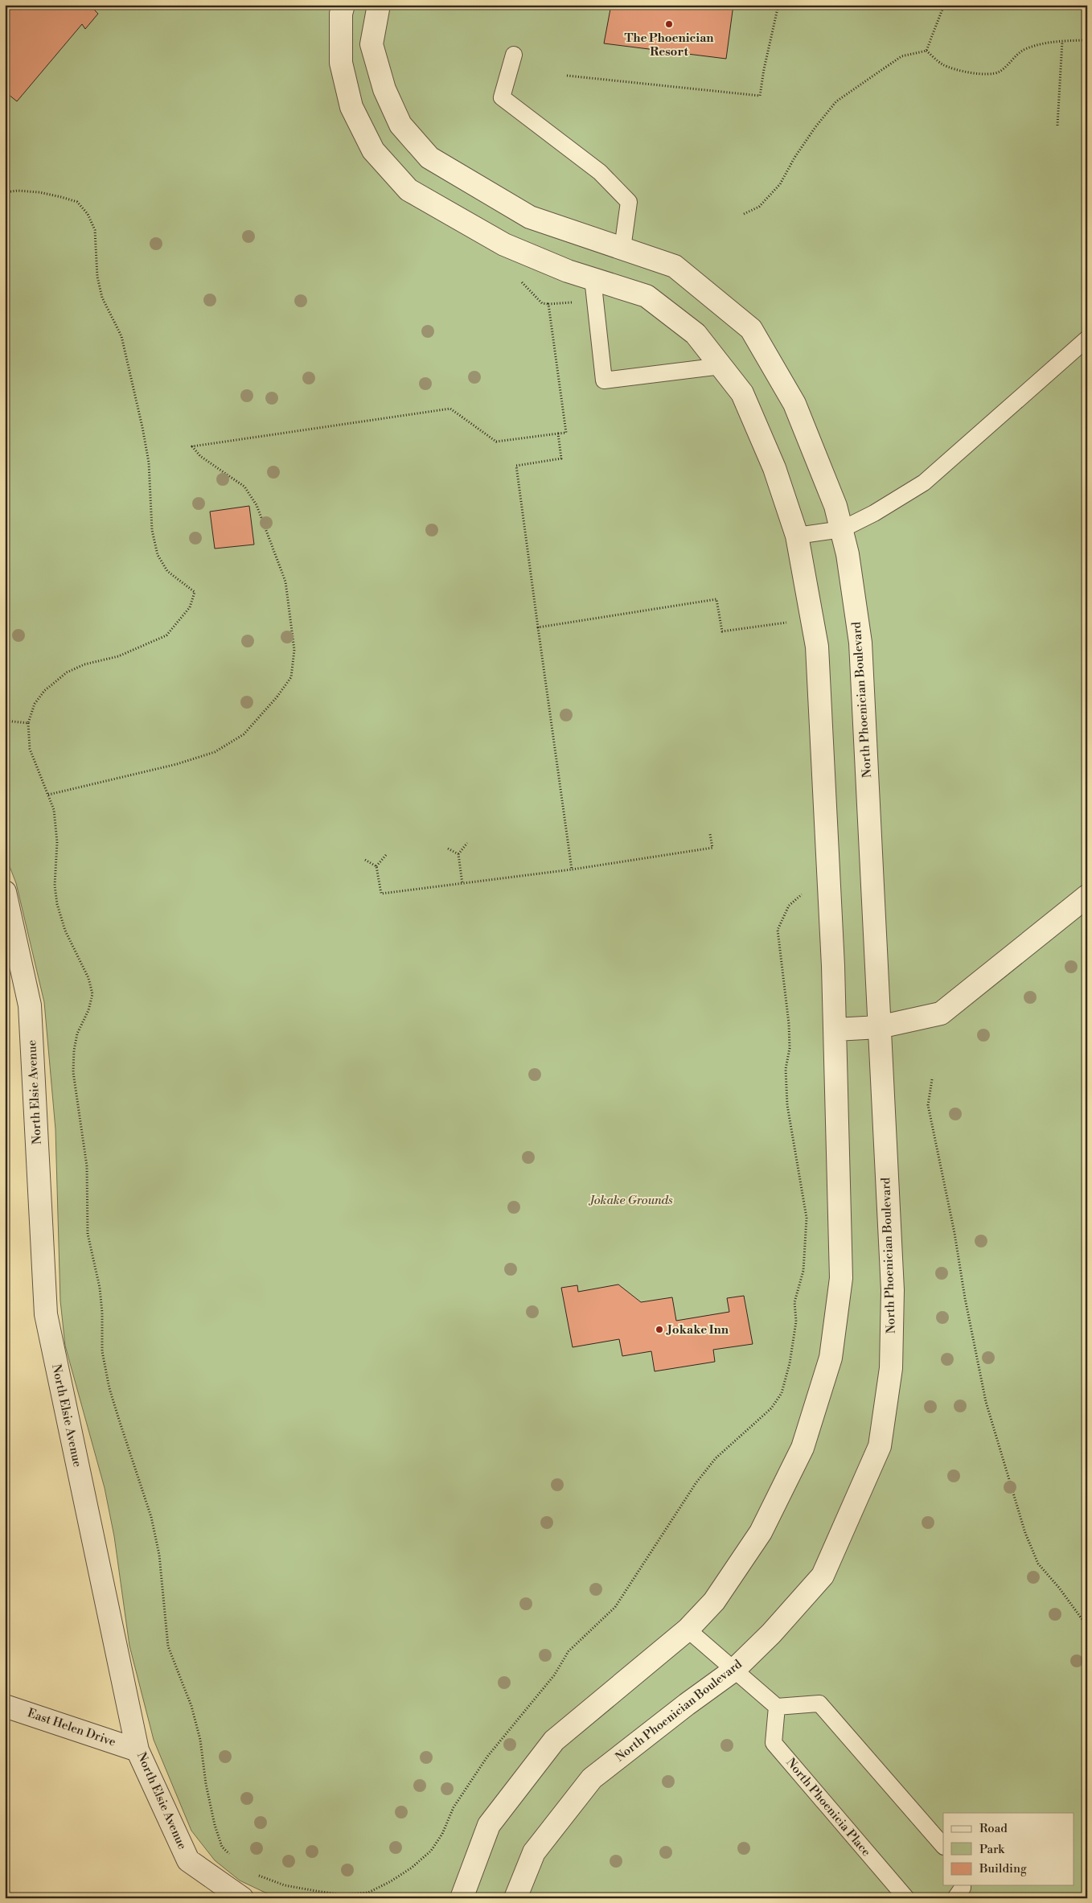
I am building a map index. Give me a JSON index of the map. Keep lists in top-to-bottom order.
{
  "streets": {
    "street": ["North Phoenician Boulevard", "North Elsie Avenue", "East Helen Drive"],
    "lane": ["North Phoenicia Place"]
  },
  "crossings": [
    ["North Elsie Avenue", "East Helen Drive"]
  ],
  "parks": ["Jokake Grounds"],
  "places": ["The Phoenician Resort", "Jokake Inn"],
  "legend": ["Road", "Park", "Building"]
}
